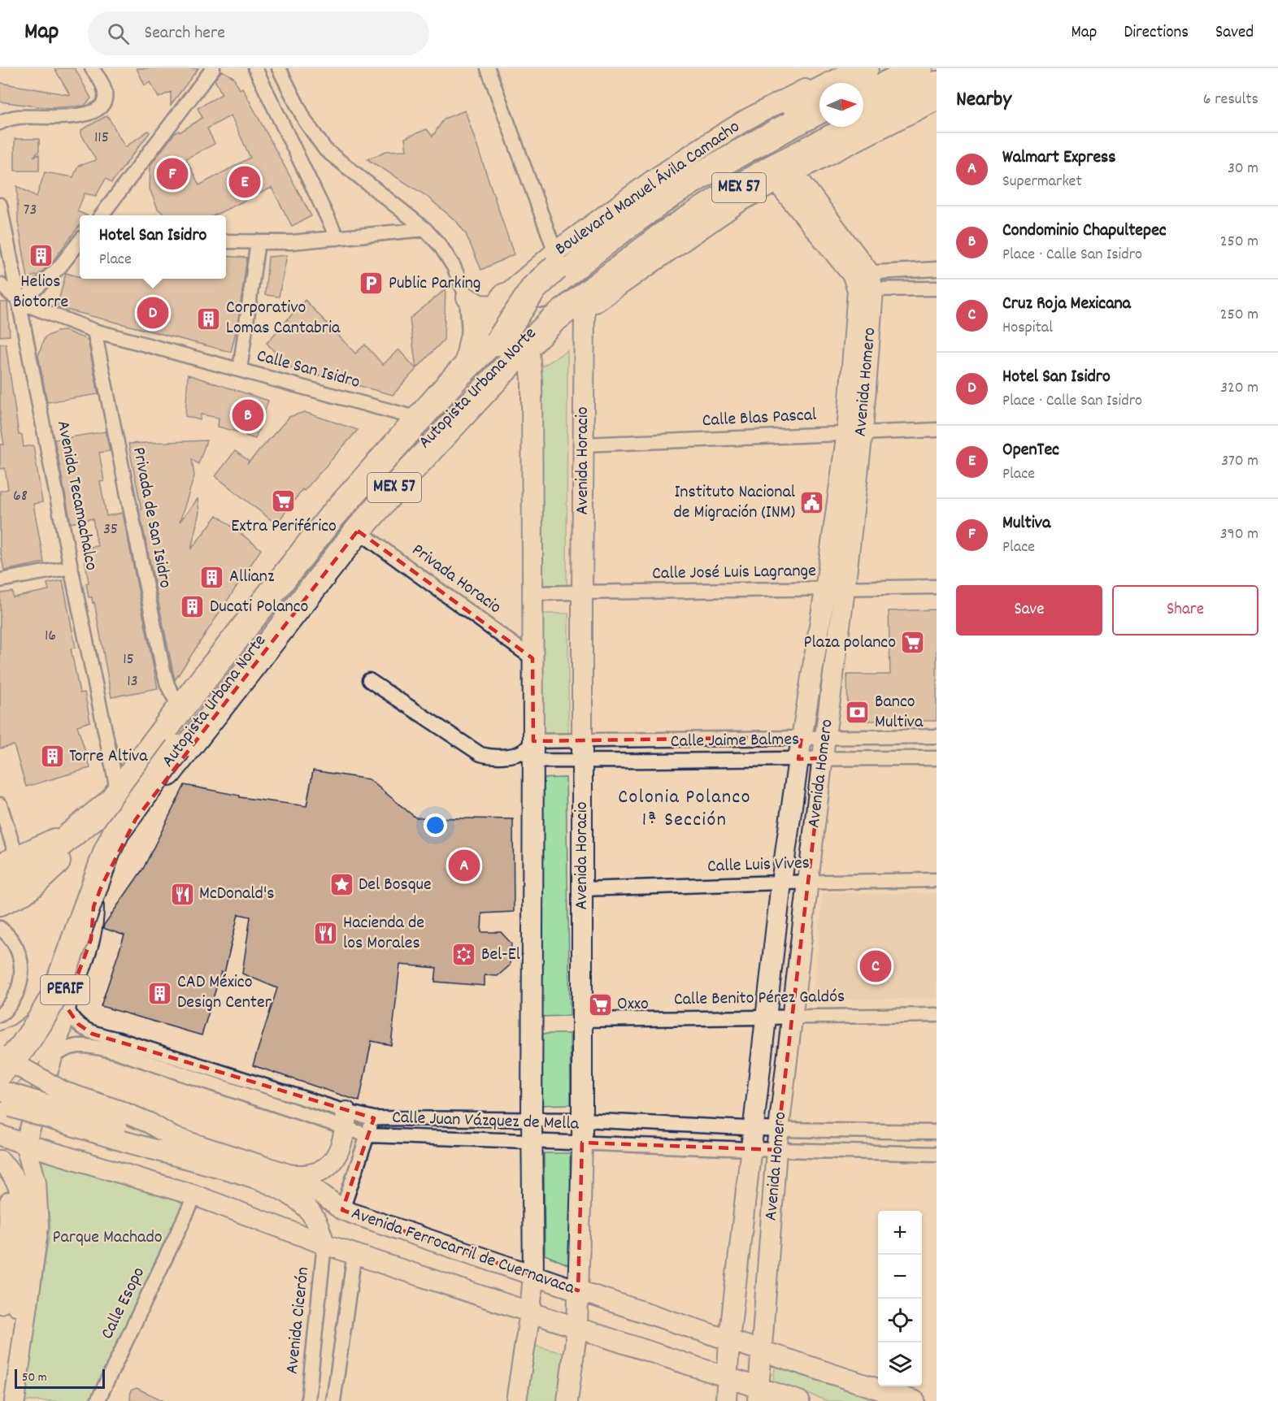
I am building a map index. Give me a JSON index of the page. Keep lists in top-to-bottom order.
{
  "streets": {
    "highway": [
      "MEX 57",
      "Boulevard Manuel Ávila Camacho",
      "Autopista Urbana Norte",
      "PERIF"
    ],
    "street": [
      "Calle San Isidro",
      "Avenida Homero",
      "Calle Blas Pascal",
      "Avenida Horacio",
      "Avenida Tecamachalco",
      "Privada de San Isidro",
      "Calle José Luis Lagrange",
      "Privada Horacio",
      "Calle Jaime Balmes",
      "Calle Luis Vives",
      "Calle Benito Pérez Galdós",
      "Calle Juan Vázquez de Mella",
      "Avenida Ferrocarril de Cuernavaca",
      "Calle Esopo",
      "Avenida Cicerón"
    ]
  },
  "crossings": [
    ["MEX 57", "Privada Horacio"],
    ["MEX 57", "PERIF"],
    ["Boulevard Manuel Ávila Camacho", "Calle San Isidro"],
    ["Boulevard Manuel Ávila Camacho", "Autopista Urbana Norte"],
    ["Boulevard Manuel Ávila Camacho", "Avenida Tecamachalco"],
    ["Boulevard Manuel Ávila Camacho", "Privada de San Isidro"],
    ["Calle San Isidro", "Avenida Tecamachalco"],
    ["Calle San Isidro", "Privada de San Isidro"],
    ["Avenida Homero", "Calle Blas Pascal"],
    ["Avenida Homero", "Calle José Luis Lagrange"],
    ["Avenida Homero", "Calle Jaime Balmes"],
    ["Avenida Homero", "Calle Luis Vives"],
    ["Avenida Homero", "Calle Benito Pérez Galdós"],
    ["Avenida Homero", "Calle Juan Vázquez de Mella"],
    ["Avenida Homero", "Avenida Ferrocarril de Cuernavaca"],
    ["Autopista Urbana Norte", "Avenida Tecamachalco"],
    ["Calle Blas Pascal", "Avenida Horacio"],
    ["Avenida Horacio", "Calle José Luis Lagrange"],
    ["Avenida Horacio", "Calle Jaime Balmes"],
    ["Avenida Horacio", "Calle Luis Vives"],
    ["Avenida Horacio", "Calle Benito Pérez Galdós"],
    ["Avenida Horacio", "Calle Juan Vázquez de Mella"],
    ["Avenida Horacio", "Avenida Ferrocarril de Cuernavaca"],
    ["Avenida Ferrocarril de Cuernavaca", "Calle Esopo"],
    ["Avenida Ferrocarril de Cuernavaca", "Avenida Cicerón"]
  ],
  "districts": ["Colonia Polanco 1ª Sección"],
  "parks": ["Parque Machado"],
  "places": {
    "building": [
      "Helios Biotorre",
      "Corporativo Lomas Cantabria",
      "Allianz",
      "Ducati Polanco",
      "Torre Altiva",
      "CAD México Design Center"
    ],
    "parking": ["Public Parking"],
    "supermarket": ["Extra Periférico", "Plaza polanco", "Oxxo"],
    "public building": ["Instituto Nacional de Migración (INM)"],
    "bank": ["Banco Multiva"],
    "place": ["Del Bosque"],
    "restaurant": ["McDonald's", "Hacienda de los Morales"],
    "synagogue": ["Bel-El"]
  },
  "house_numbers": [
    "115",
    "73",
    "68",
    "35",
    "16",
    "15",
    "13"
  ],
  "scale_bar": "50 m",
  "north": "right",
  "page": {
    "header": "Map",
    "search": "Search here",
    "nav": ["Map", "Directions", "Saved"],
    "heading": ["Nearby", "6 results"],
    "list": [
      {
        "mark": "A",
        "name": "Walmart Express",
        "note": "Supermarket",
        "value": "30 m"
      },
      {
        "mark": "B",
        "name": "Condominio Chapultepec",
        "note": "Place · Calle San Isidro",
        "value": "250 m"
      },
      {
        "mark": "C",
        "name": "Cruz Roja Mexicana",
        "note": "Hospital",
        "value": "250 m"
      },
      {
        "mark": "D",
        "name": "Hotel San Isidro",
        "note": "Place · Calle San Isidro",
        "value": "320 m"
      },
      {
        "mark": "E",
        "name": "OpenTec",
        "note": "Place",
        "value": "370 m"
      },
      {
        "mark": "F",
        "name": "Multiva",
        "note": "Place",
        "value": "390 m"
      }
    ],
    "pins": [
      "F",
      "E",
      "D",
      "B",
      "A",
      "C"
    ],
    "popup": ["Hotel San Isidro", "Place"],
    "buttons": ["Save", "Share"],
    "map_buttons": ["+", "−"],
    "scale": "50 m"
  }
}
